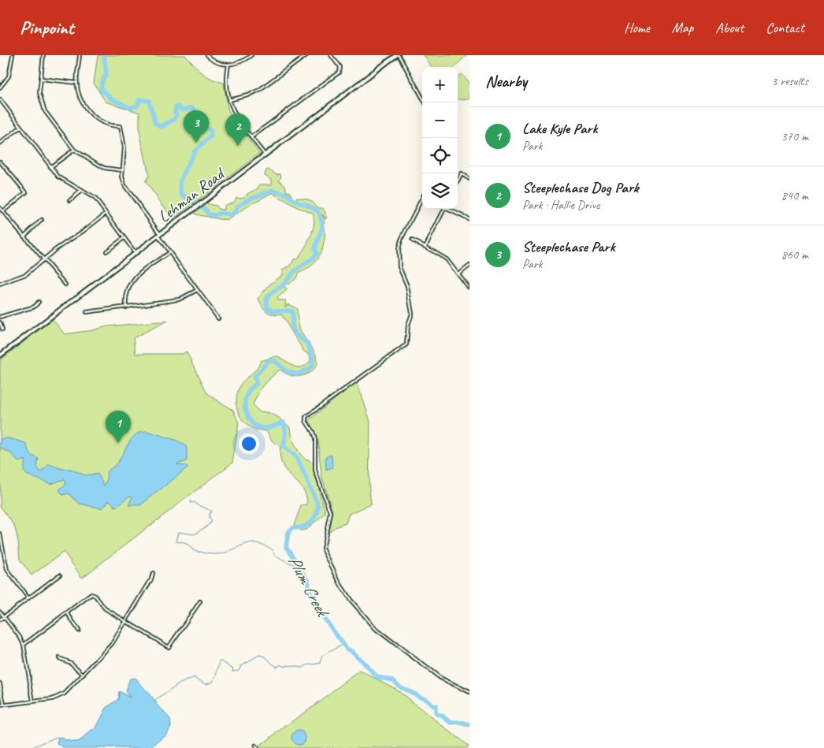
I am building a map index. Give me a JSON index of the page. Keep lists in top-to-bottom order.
{
  "streets": {
    "street": ["Lehman Road"]
  },
  "water": ["Plum Creek"],
  "page": {
    "header": "Pinpoint",
    "nav": [
      "Home",
      "Map",
      "About",
      "Contact"
    ],
    "heading": ["Nearby", "3 results"],
    "map_buttons": ["+", "−"],
    "list": [
      {
        "mark": "1",
        "name": "Lake Kyle Park",
        "note": "Park",
        "value": "370 m"
      },
      {
        "mark": "2",
        "name": "Steeplechase Dog Park",
        "note": "Park · Hallie Drive",
        "value": "840 m"
      },
      {
        "mark": "3",
        "name": "Steeplechase Park",
        "note": "Park",
        "value": "860 m"
      }
    ],
    "pins": ["3", "2", "1"]
  }
}
